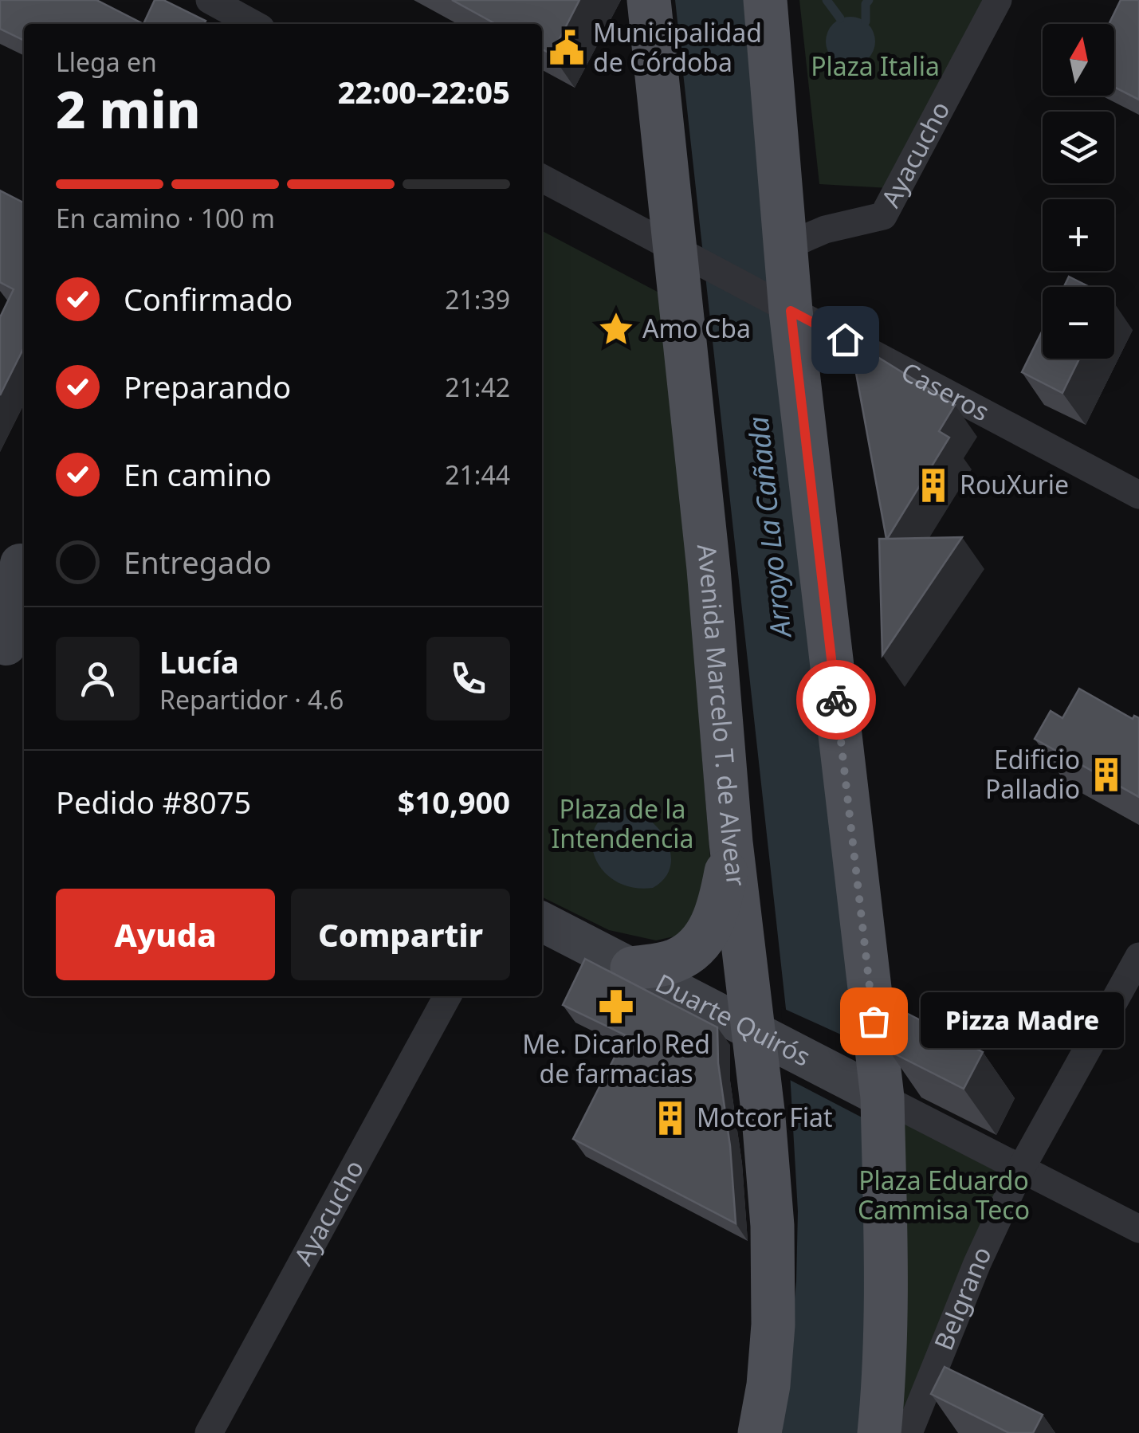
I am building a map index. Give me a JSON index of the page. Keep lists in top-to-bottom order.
{
  "streets": {
    "main road": ["Avenida Marcelo T. de Alvear", "Duarte Quirós"],
    "street": ["Ayacucho", "Caseros", "Belgrano"]
  },
  "crossings": [
    ["Caseros", "Avenida Marcelo T. de Alvear"],
    ["Avenida Marcelo T. de Alvear", "Duarte Quirós"],
    ["Duarte Quirós", "Belgrano"]
  ],
  "water": ["Arroyo La Cañada"],
  "parks": ["Plaza Italia", "Plaza de la Intendencia", "Plaza Eduardo Cammisa Teco"],
  "places": {
    "public building": ["Municipalidad de Córdoba"],
    "place": ["Amo Cba"],
    "building": ["RouXurie", "Edificio Palladio", "Motcor Fiat"],
    "pharmacy": ["Me. Dicarlo Red de farmacias"],
    "other": ["Pizza Madre"]
  },
  "north": "top",
  "page": {
    "map_buttons": ["+", "−"],
    "heading": ["2 min", "Llega en", "22:00–22:05"],
    "panel": [
      "Lucía",
      "Repartidor · 4.6",
      "Pedido #8075",
      "$10,900"
    ],
    "bar": "En camino · 100 m",
    "list": [
      ["Confirmado", "21:39"],
      ["Preparando", "21:42"],
      ["En camino", "21:44"],
      "Entregado"
    ],
    "buttons": ["Ayuda", "Compartir"],
    "bubble": "Pizza Madre"
  }
}
